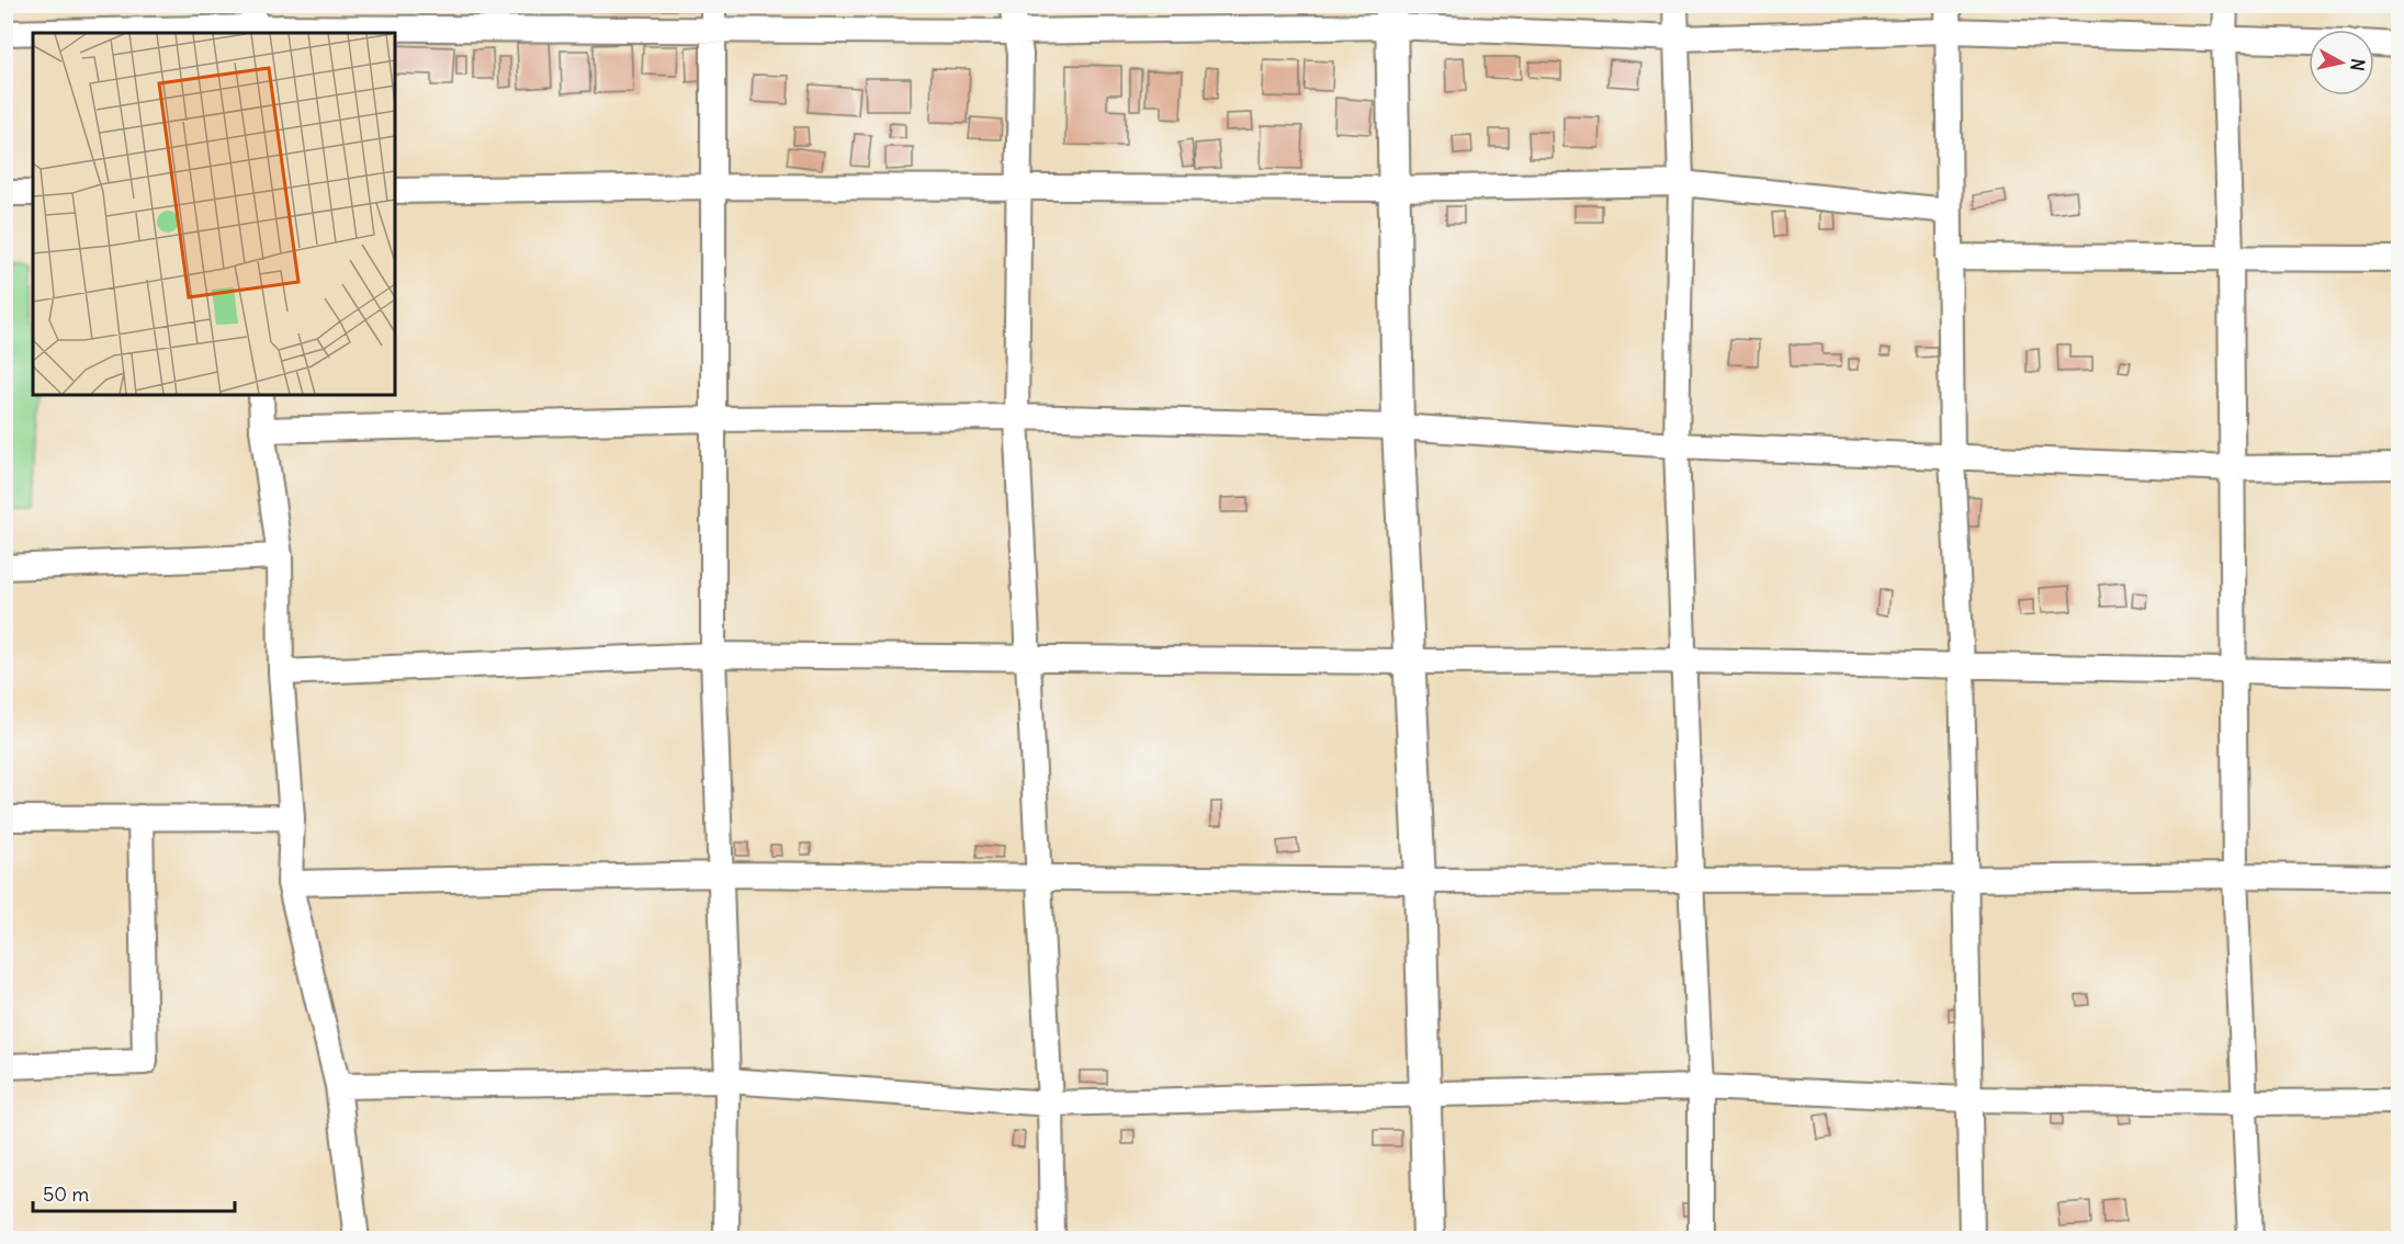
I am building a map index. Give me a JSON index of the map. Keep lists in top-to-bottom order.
{
  "scale_bar": "50 m",
  "north": "right"
}
